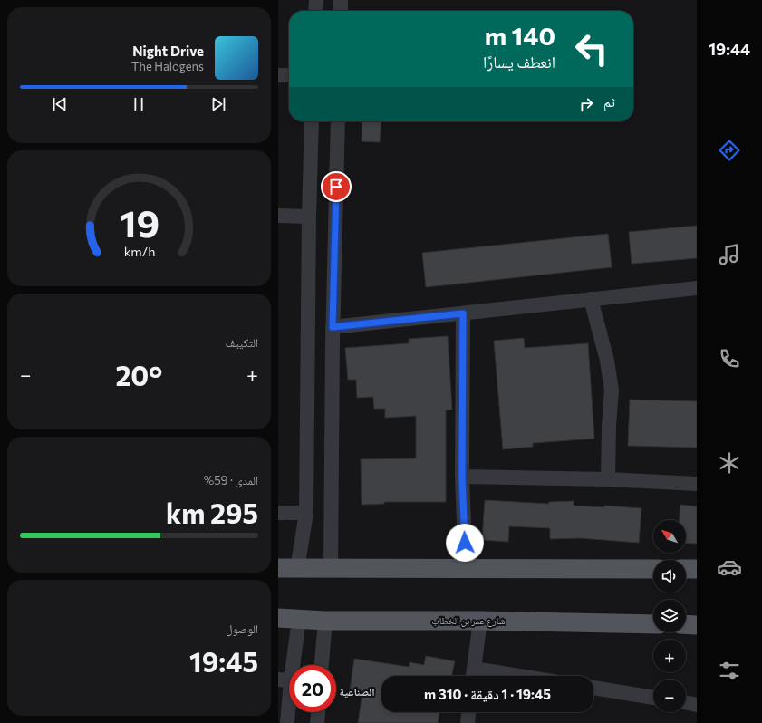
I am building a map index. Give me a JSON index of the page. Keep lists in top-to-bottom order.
{
  "streets": {
    "main road": ["شارع عمر بن الخطاب"]
  },
  "districts": ["الصناعية"],
  "north": "top left",
  "page": {
    "tabs": "19:44",
    "turn": ["140 m", "انعطف يسارًا"],
    "song": ["Night Drive", "The Halogens"],
    "then": "ثم",
    "tile": [
      "التكييف",
      ["المدى · 59%", "295 km"],
      ["الوصول", "19:45"]
    ],
    "heat": ["−", "20°", "+"],
    "map_buttons": ["+", "−"],
    "limit": "20",
    "trip": "19:45 · 1 دقيقة · 310 m",
    "gauge": ["19", "km/h"]
  }
}
